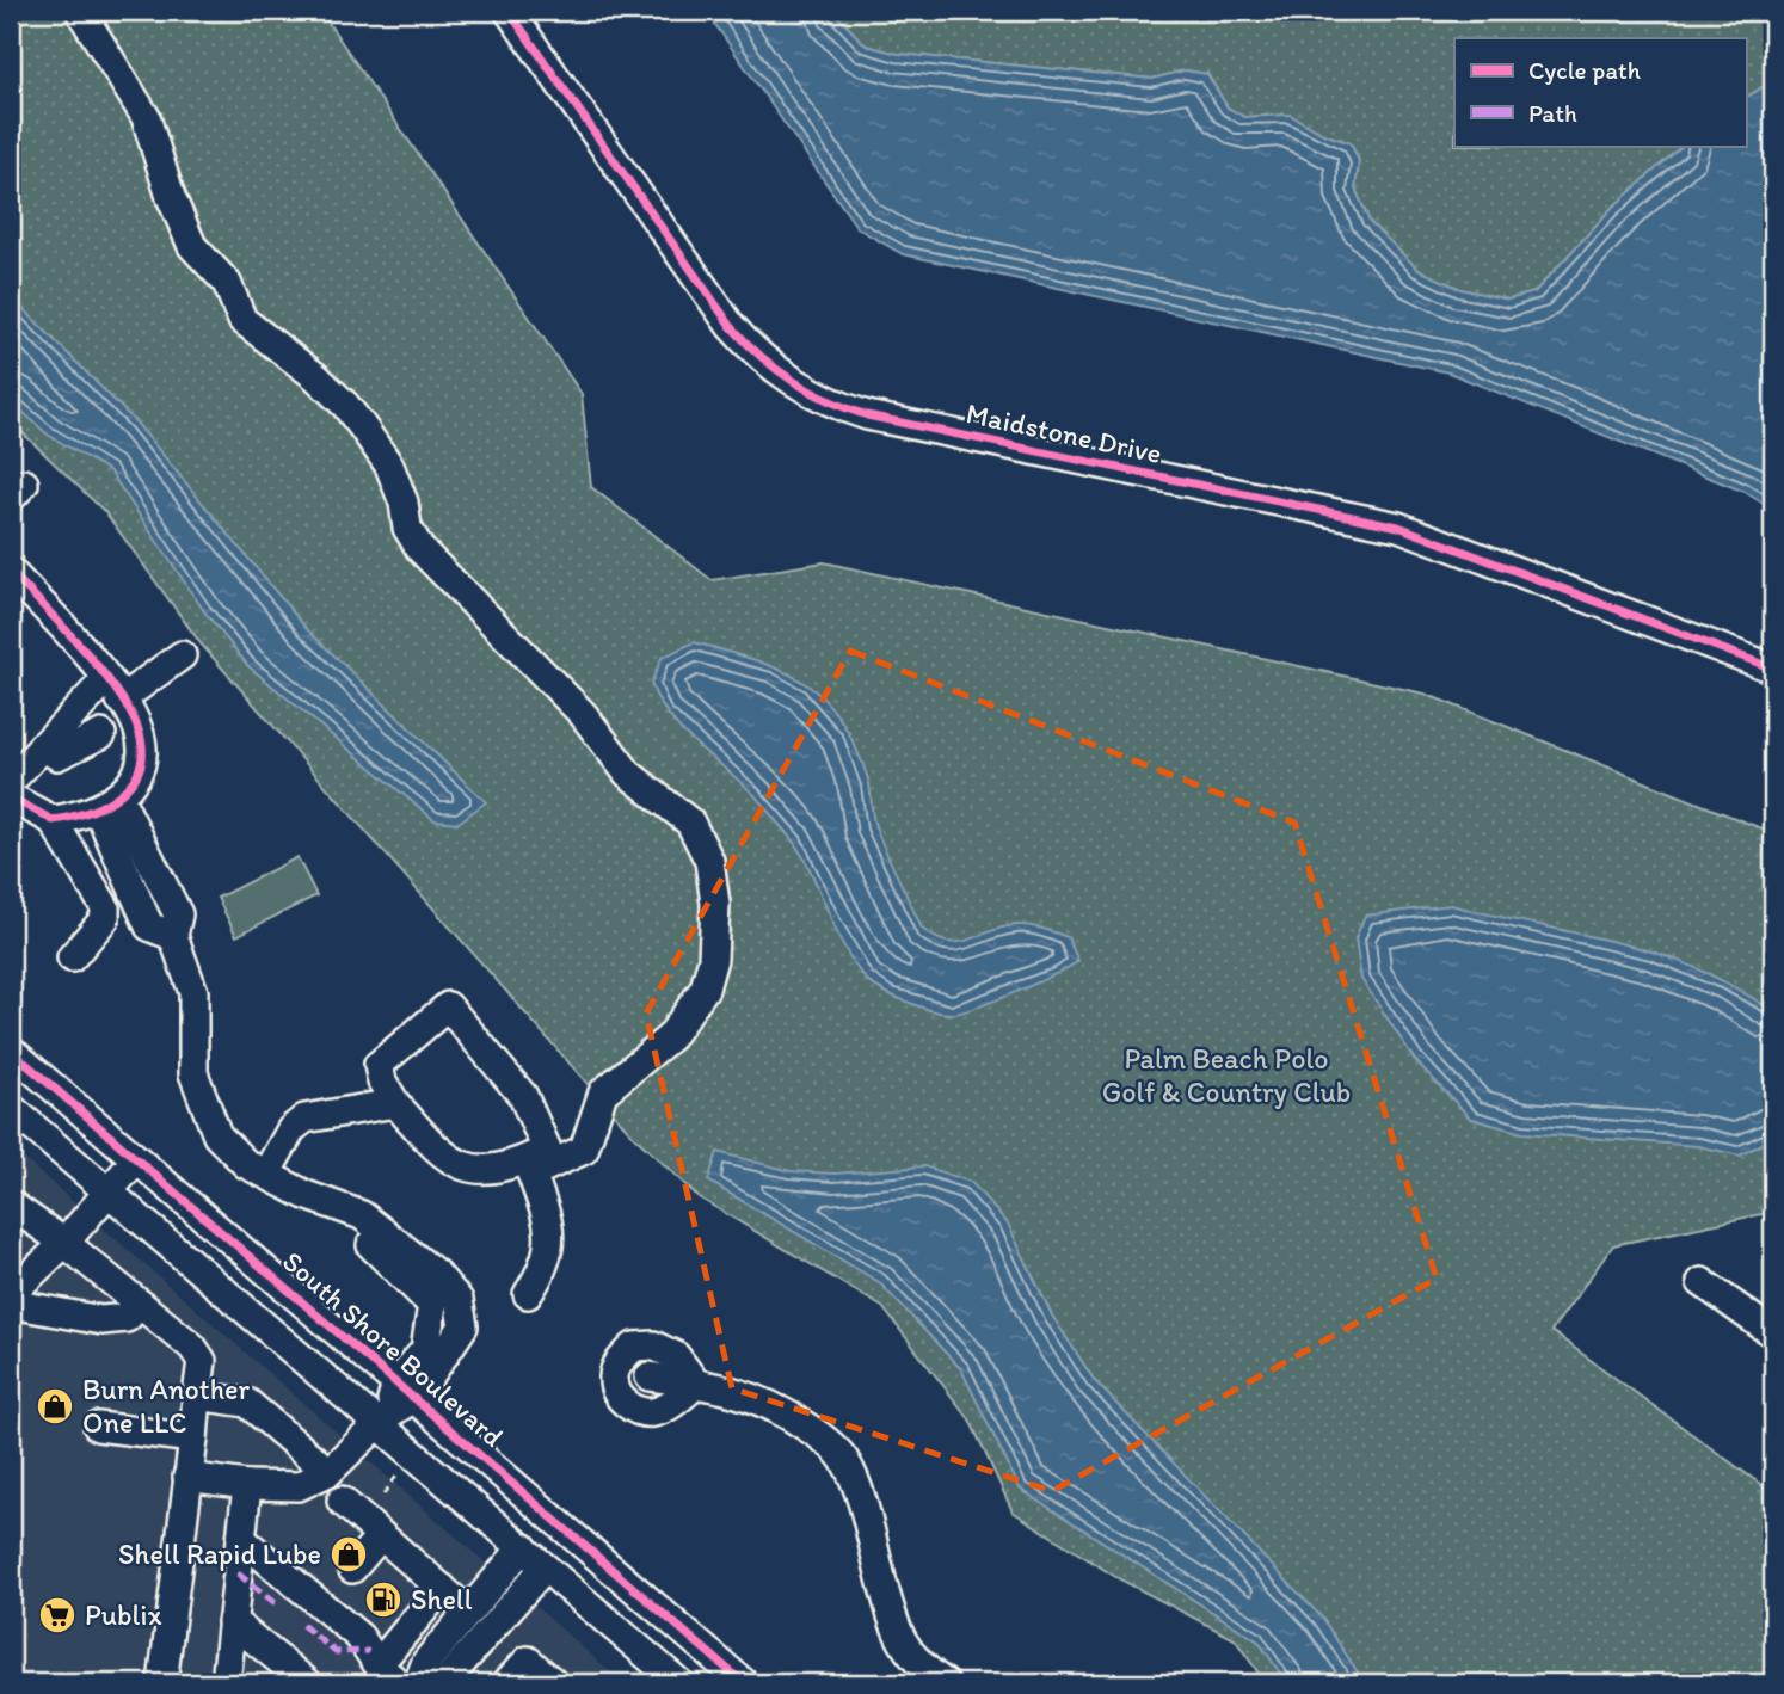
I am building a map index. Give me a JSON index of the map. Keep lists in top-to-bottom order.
{
  "streets": {
    "street": ["Maidstone Drive", "South Shore Boulevard"]
  },
  "parks": ["Palm Beach Polo Golf & Country Club"],
  "places": {
    "shop": ["Burn Another One LLC", "Shell Rapid Lube"],
    "fuel station": ["Shell"],
    "supermarket": ["Publix"]
  },
  "legend": ["Cycle path", "Path"]
}
